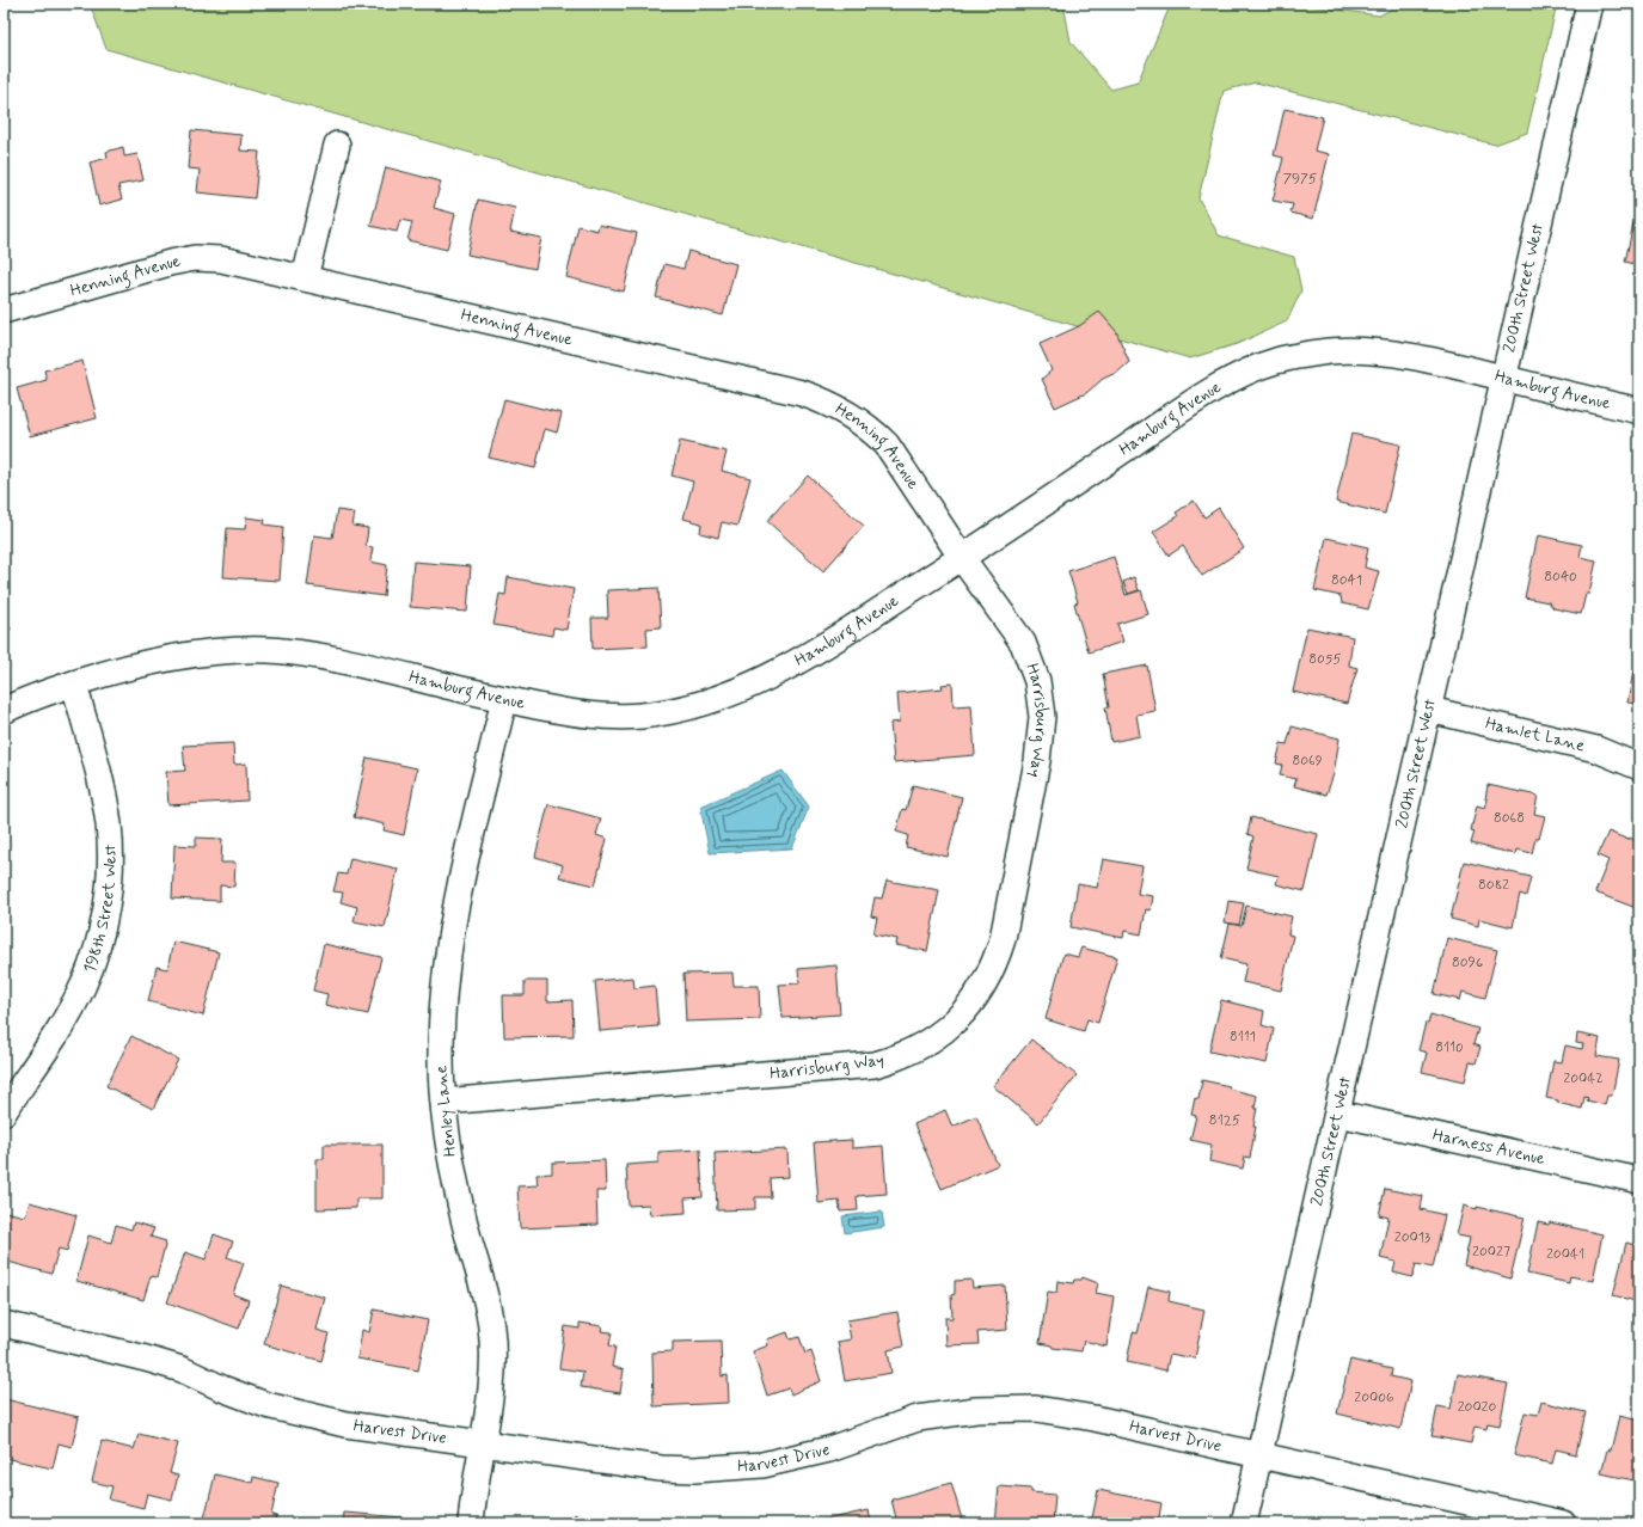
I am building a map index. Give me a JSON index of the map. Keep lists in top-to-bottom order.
{
  "streets": {
    "street": [
      "Henning Avenue",
      "200th Street West",
      "Hamburg Avenue",
      "Harrisburg Way",
      "Hamlet Lane",
      "198th Street West",
      "Henley Lane",
      "Harness Avenue",
      "Harvest Drive"
    ]
  },
  "crossings": [
    ["Henning Avenue", "Hamburg Avenue"],
    ["Henning Avenue", "Harrisburg Way"],
    ["200th Street West", "Hamburg Avenue"],
    ["200th Street West", "Hamlet Lane"],
    ["200th Street West", "Harness Avenue"],
    ["200th Street West", "Harvest Drive"],
    ["Hamburg Avenue", "Harrisburg Way"],
    ["Hamburg Avenue", "198th Street West"],
    ["Hamburg Avenue", "Henley Lane"],
    ["Harrisburg Way", "Henley Lane"],
    ["Henley Lane", "Harvest Drive"]
  ],
  "house_numbers": [
    "7975",
    "8040",
    "8041",
    "8055",
    "8069",
    "8068",
    "8082",
    "8096",
    "8111",
    "8110",
    "20042",
    "8125",
    "20013",
    "20027",
    "20041",
    "20006",
    "20020"
  ]
}
